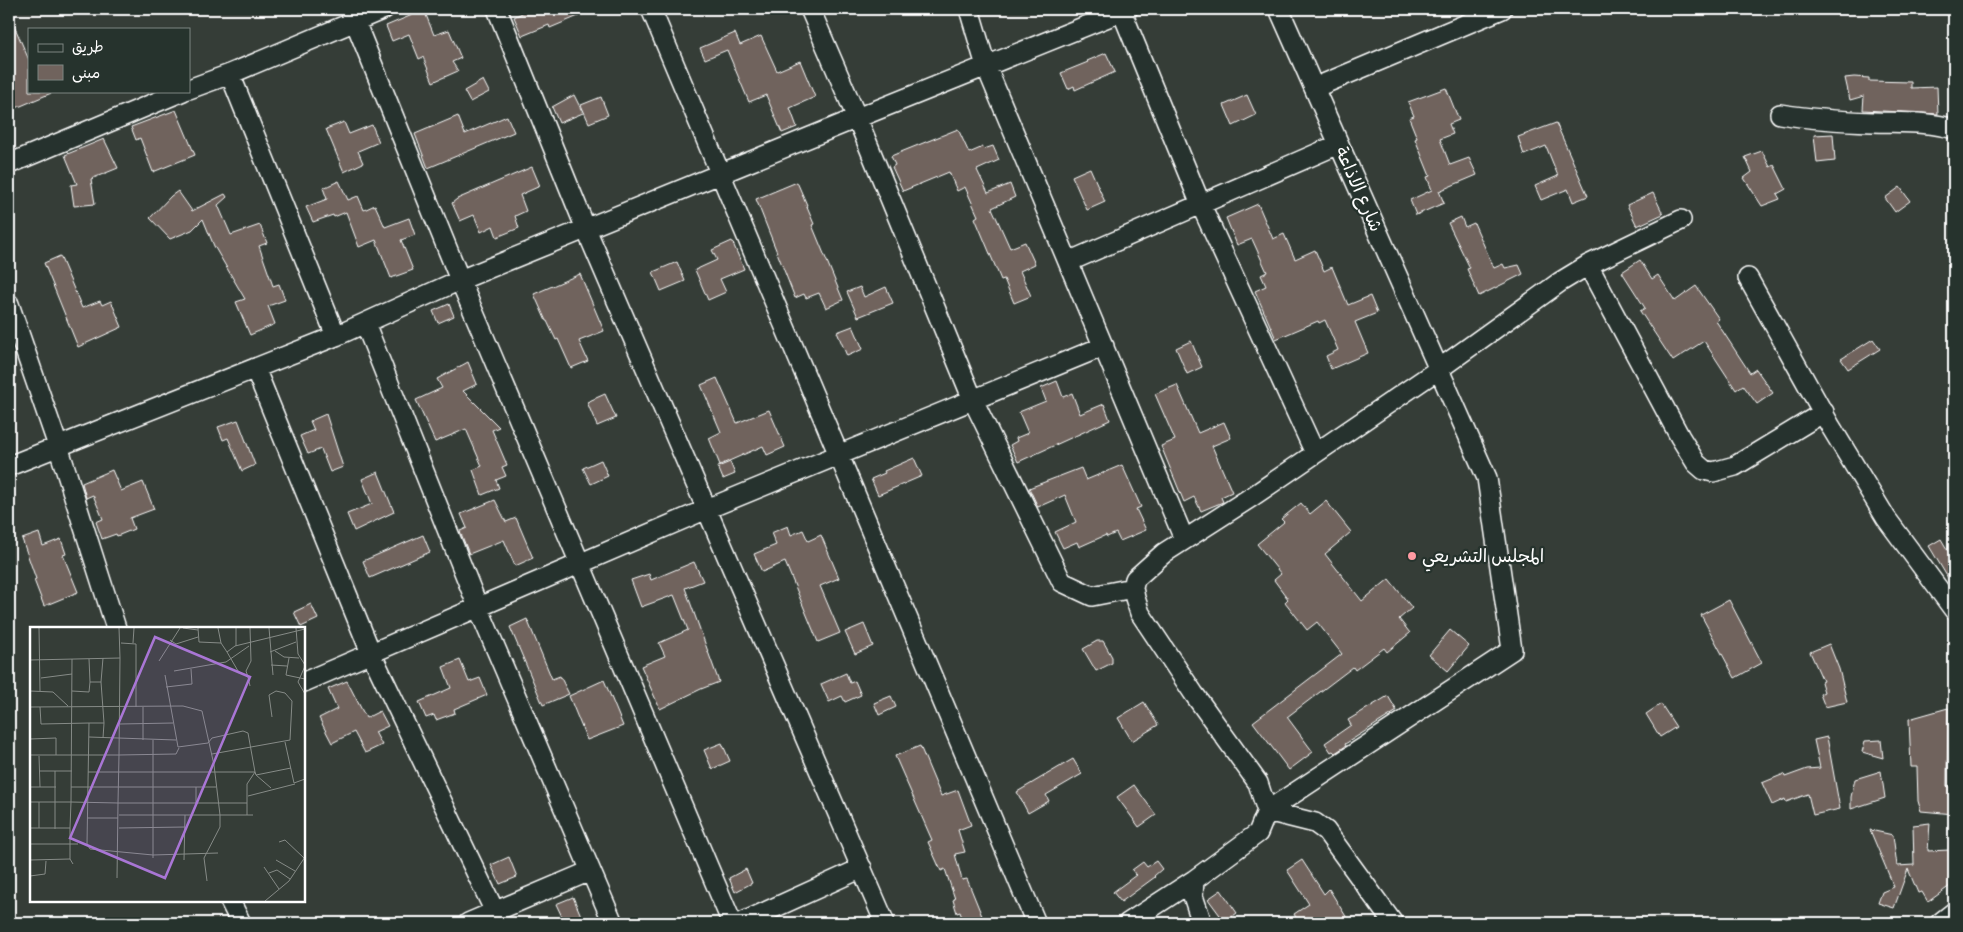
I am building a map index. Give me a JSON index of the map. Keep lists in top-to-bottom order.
{
  "streets": {
    "street": ["شارع الاذاعة"]
  },
  "places": ["المجلس التشريعي"],
  "legend": ["طريق", "مبنى"]
}
